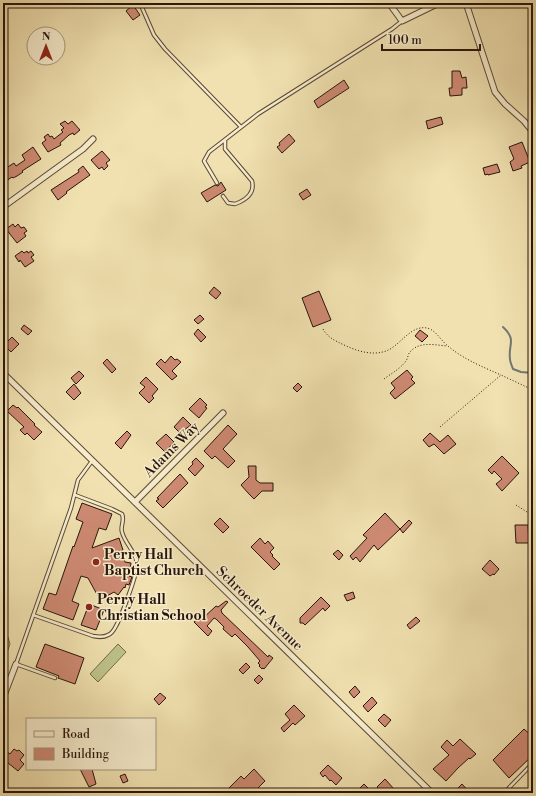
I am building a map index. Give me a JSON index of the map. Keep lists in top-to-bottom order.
{
  "streets": {
    "street": ["Adams Way", "Schroeder Avenue"]
  },
  "crossings": [
    ["Adams Way", "Schroeder Avenue"]
  ],
  "places": ["Perry Hall Baptist Church", "Perry Hall Christian School"],
  "legend": ["Road", "Building"],
  "scale_bar": "100 m",
  "north": "top"
}
